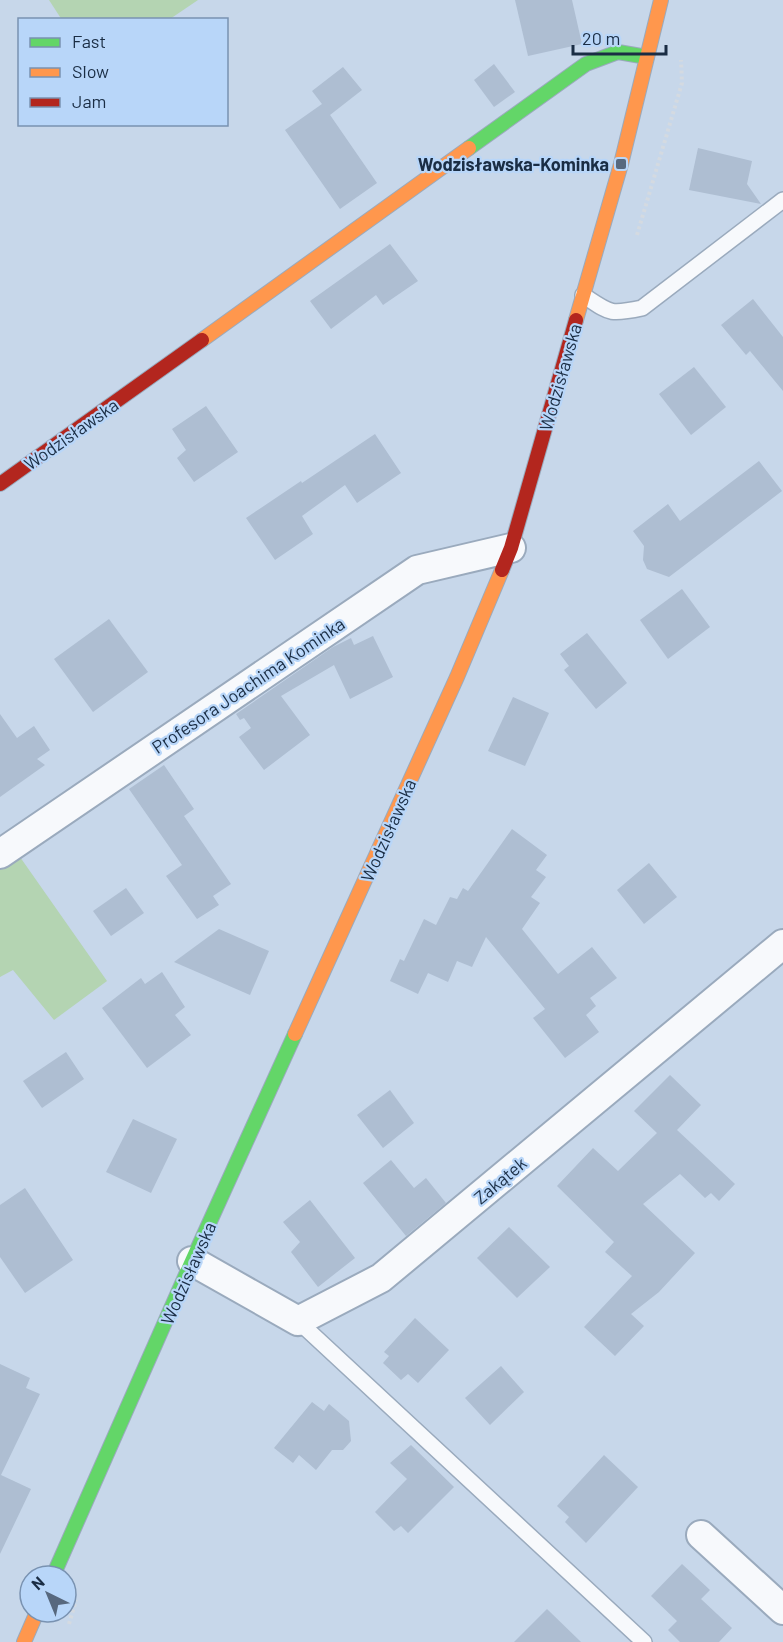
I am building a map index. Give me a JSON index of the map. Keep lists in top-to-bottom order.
{
  "streets": {
    "main road": ["Wodzisławska"],
    "street": ["Profesora Joachima Kominka", "Zakątek"]
  },
  "crossings": [
    ["Wodzisławska", "Profesora Joachima Kominka"]
  ],
  "places": {
    "transit": ["Wodzisławska-Kominka"]
  },
  "legend": ["Fast", "Slow", "Jam"],
  "scale_bar": "20 m",
  "north": "top left"
}
